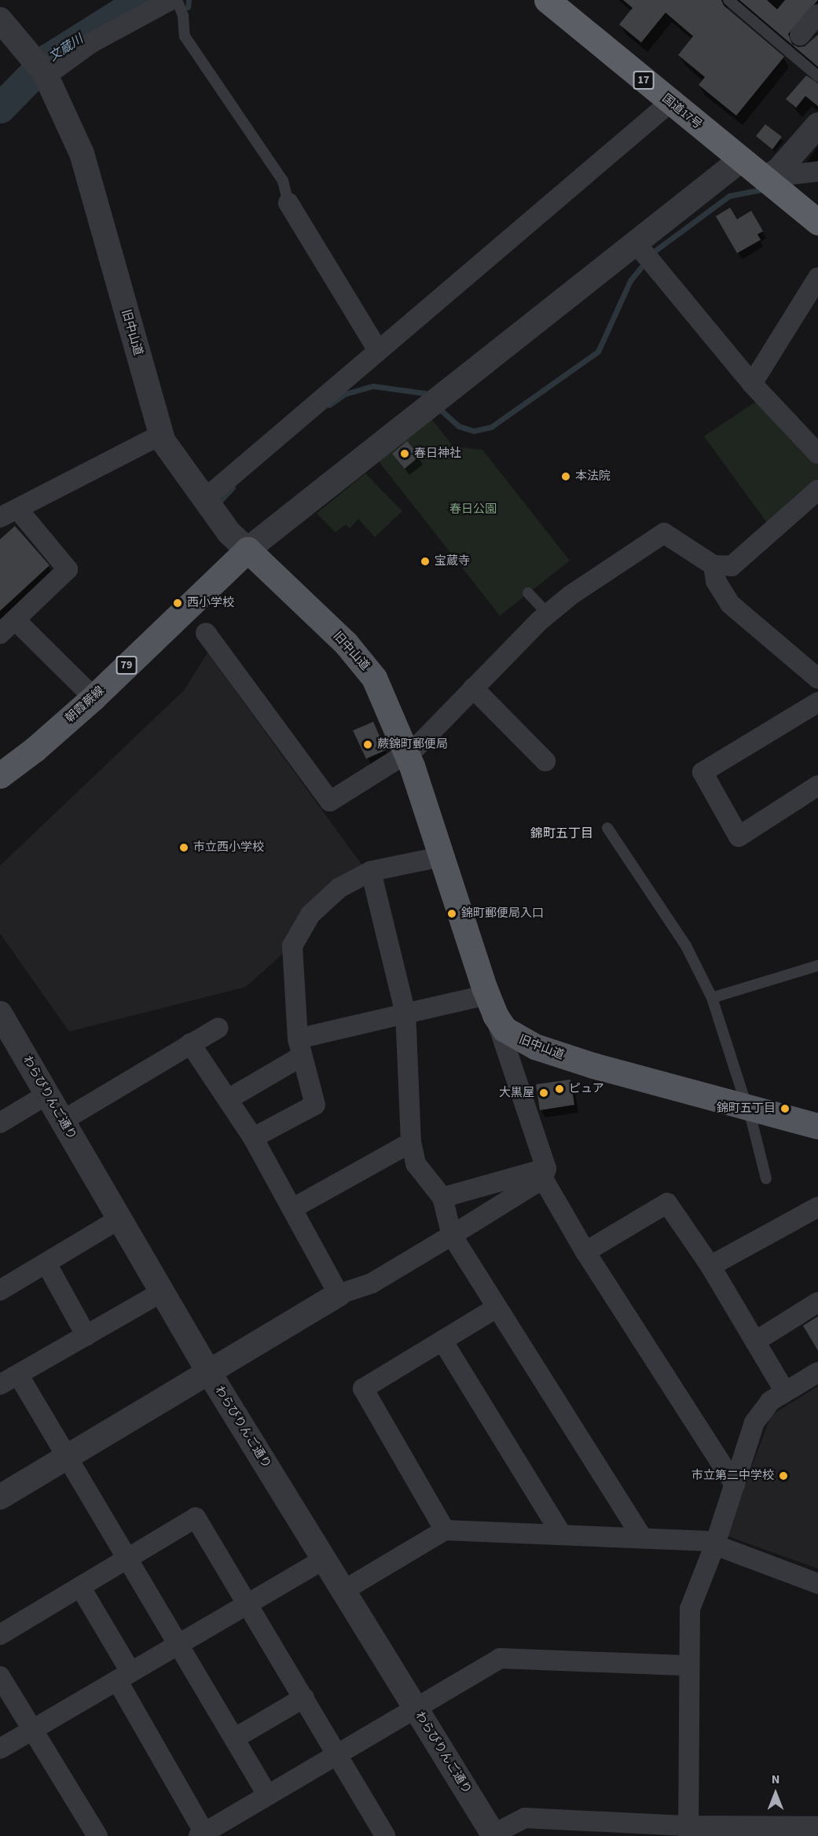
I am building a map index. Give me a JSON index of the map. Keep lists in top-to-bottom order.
{
  "streets": {
    "highway": ["17", "国道17号"],
    "main road": ["旧中山道", "79", "朝霞蕨線"],
    "street": ["わらびりんご通り"]
  },
  "crossings": [
    ["旧中山道", "朝霞蕨線"]
  ],
  "districts": ["錦町五丁目"],
  "water": ["文蔵川"],
  "parks": ["春日公園"],
  "places": [
    "春日神社",
    "本法院",
    "宝蔵寺",
    "西小学校",
    "蕨錦町郵便局",
    "市立西小学校",
    "錦町郵便局入口",
    "ピュア",
    "大黒屋",
    "錦町五丁目",
    "市立第二中学校"
  ],
  "north": "top"
}
